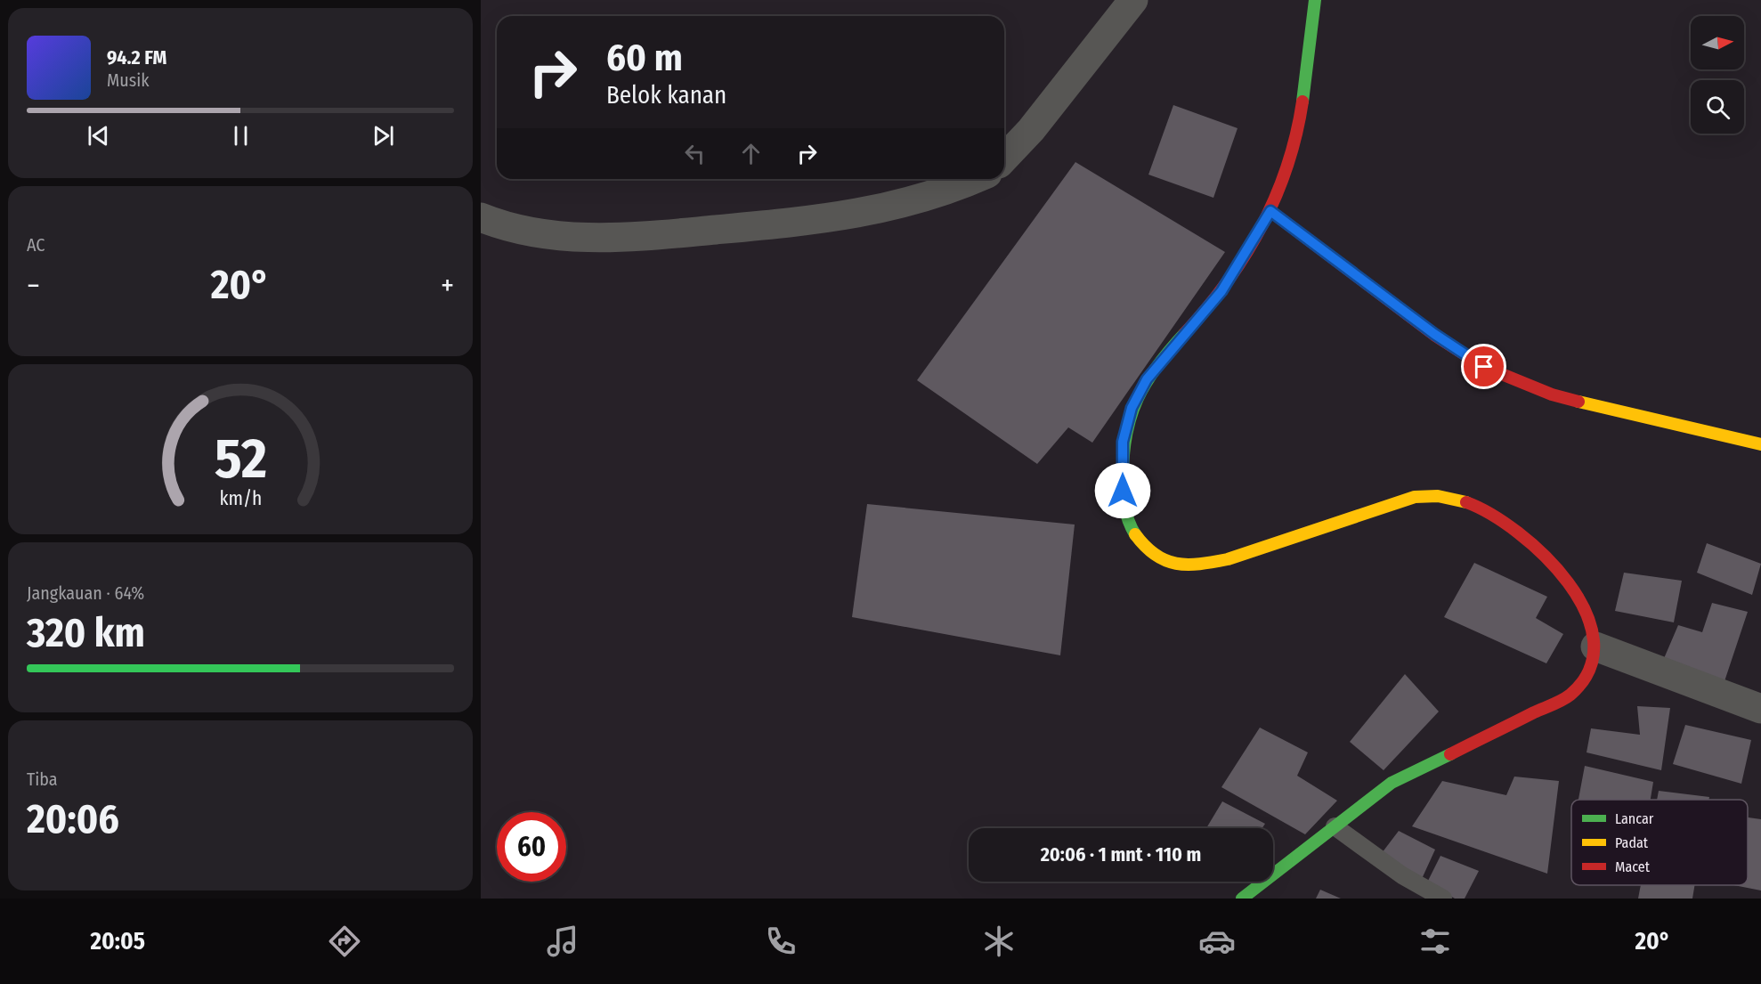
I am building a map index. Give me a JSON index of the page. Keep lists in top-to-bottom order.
{
  "legend": ["Lancar", "Padat", "Macet"],
  "north": "right",
  "page": {
    "turn": ["60 m", "Belok kanan"],
    "song": ["94.2 FM", "Musik"],
    "tile": [
      "AC",
      ["Jangkauan · 64%", "320 km"],
      ["Tiba", "20:06"]
    ],
    "heat": ["−", "20°", "+"],
    "limit": "60",
    "trip": "20:06 · 1 mnt · 110 m",
    "tabs": ["20:05", "20°"],
    "gauge": ["52", "km/h"]
  }
}
